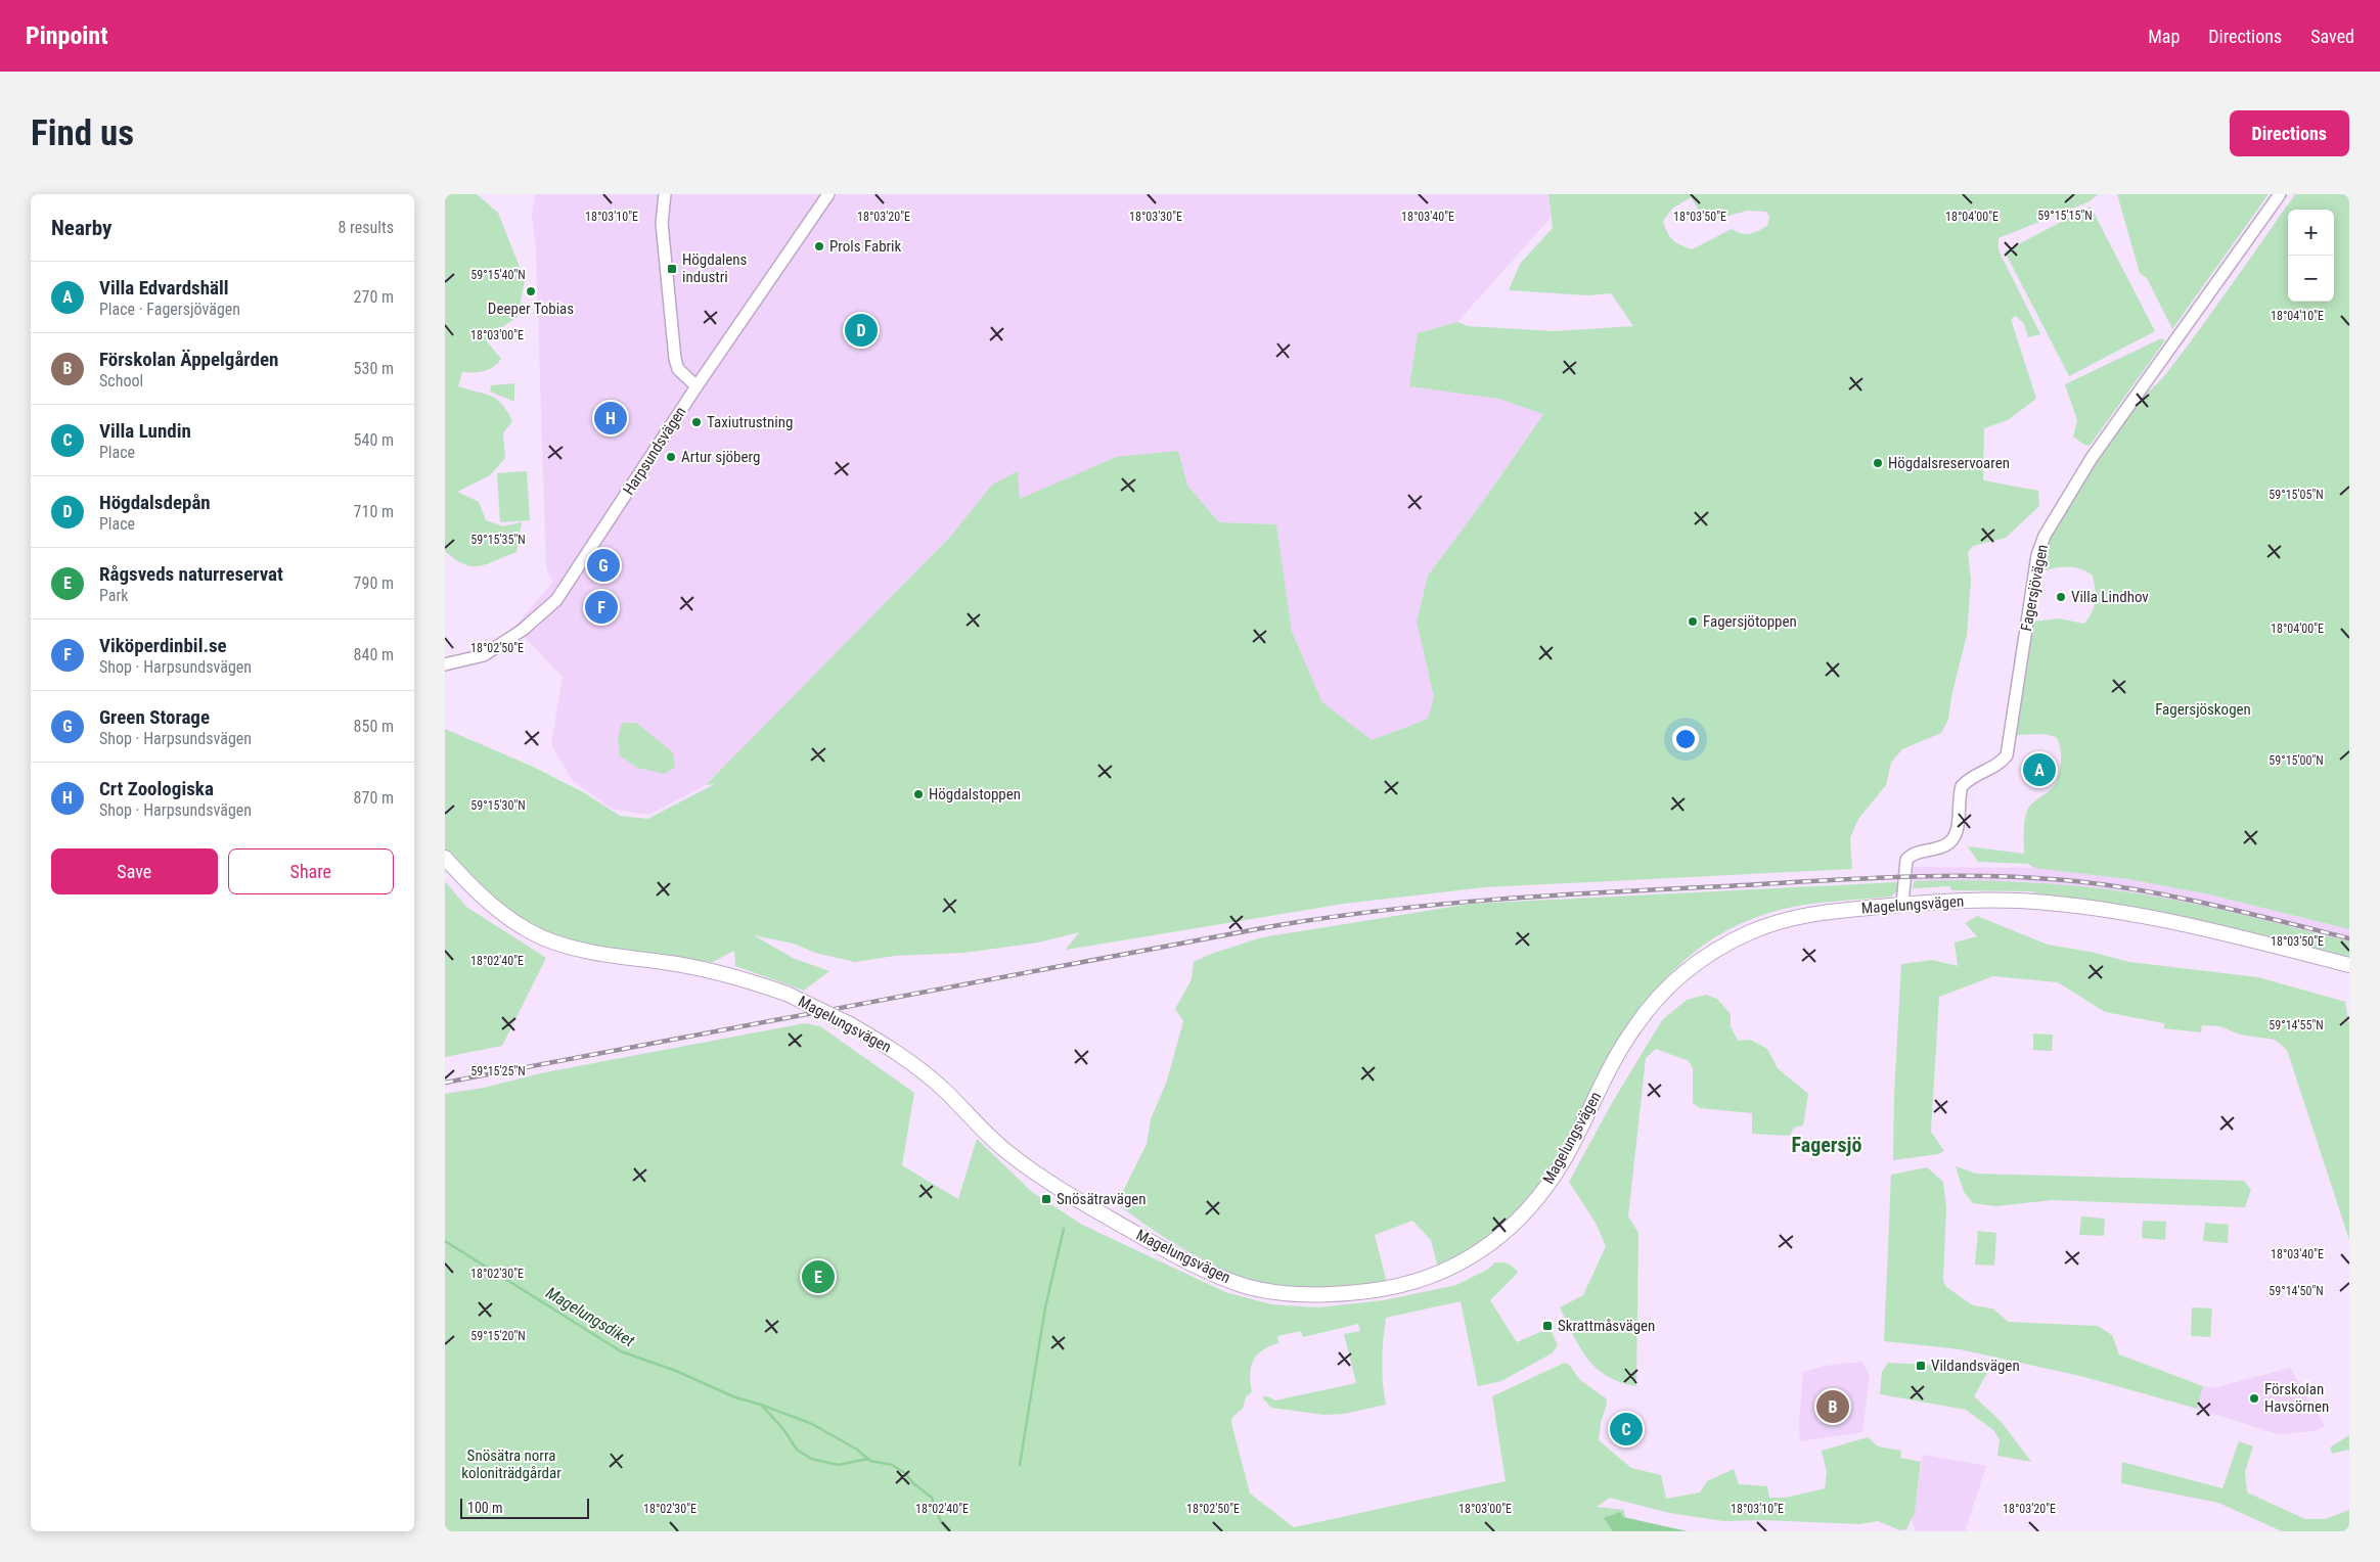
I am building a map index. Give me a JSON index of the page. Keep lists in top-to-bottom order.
{
  "streets": {
    "main road": ["Magelungsvägen"],
    "street": ["Harpsundsvägen", "Fagersjövägen"]
  },
  "crossings": [
    ["Fagersjövägen", "Magelungsvägen"]
  ],
  "districts": ["Fagersjö"],
  "water": ["Magelungsdiket"],
  "parks": ["Fagersjöskogen", "Snösätra norra koloniträdgårdar"],
  "places": {
    "other": [
      "Prols Fabrik",
      "Deeper Tobias",
      "Taxiutrustning",
      "Artur sjöberg",
      "Högdalsreservoaren",
      "Villa Lindhov",
      "Fagersjötoppen",
      "Högdalstoppen",
      "Förskolan Havsörnen"
    ],
    "transit": [
      "Högdalens industri",
      "Snösätravägen",
      "Skrattmåsvägen",
      "Vildandsvägen"
    ]
  },
  "scale_bar": "100 m",
  "page": {
    "header": "Pinpoint",
    "nav": ["Map", "Directions", "Saved"],
    "buttons": [
      "Directions",
      ["Save", "Share"]
    ],
    "title": "Find us",
    "heading": ["Nearby", "8 results"],
    "map_buttons": ["+", "−"],
    "list": [
      {
        "mark": "A",
        "name": "Villa Edvardshäll",
        "note": "Place · Fagersjövägen",
        "value": "270 m"
      },
      {
        "mark": "B",
        "name": "Förskolan Äppelgården",
        "note": "School",
        "value": "530 m"
      },
      {
        "mark": "C",
        "name": "Villa Lundin",
        "note": "Place",
        "value": "540 m"
      },
      {
        "mark": "D",
        "name": "Högdalsdepån",
        "note": "Place",
        "value": "710 m"
      },
      {
        "mark": "E",
        "name": "Rågsveds naturreservat",
        "note": "Park",
        "value": "790 m"
      },
      {
        "mark": "F",
        "name": "Viköperdinbil.se",
        "note": "Shop · Harpsundsvägen",
        "value": "840 m"
      },
      {
        "mark": "G",
        "name": "Green Storage",
        "note": "Shop · Harpsundsvägen",
        "value": "850 m"
      },
      {
        "mark": "H",
        "name": "Crt Zoologiska",
        "note": "Shop · Harpsundsvägen",
        "value": "870 m"
      }
    ],
    "pins": [
      "D",
      "H",
      "G",
      "F",
      "A",
      "E",
      "B",
      "C"
    ],
    "scale": "100 m"
  },
  "coordinates": [
    "59°15'15\"N",
    "18°03'10\"E",
    "18°03'20\"E",
    "18°03'30\"E",
    "18°03'40\"E",
    "18°03'50\"E",
    "18°04'00\"E",
    "59°15'40\"N",
    "18°04'10\"E",
    "18°03'00\"E",
    "59°15'05\"N",
    "59°15'35\"N",
    "18°02'50\"E",
    "59°15'00\"N",
    "59°15'30\"N",
    "18°02'40\"E",
    "59°14'55\"N",
    "59°15'25\"N",
    "18°02'30\"E",
    "59°14'50\"N",
    "59°15'20\"N"
  ]
}
